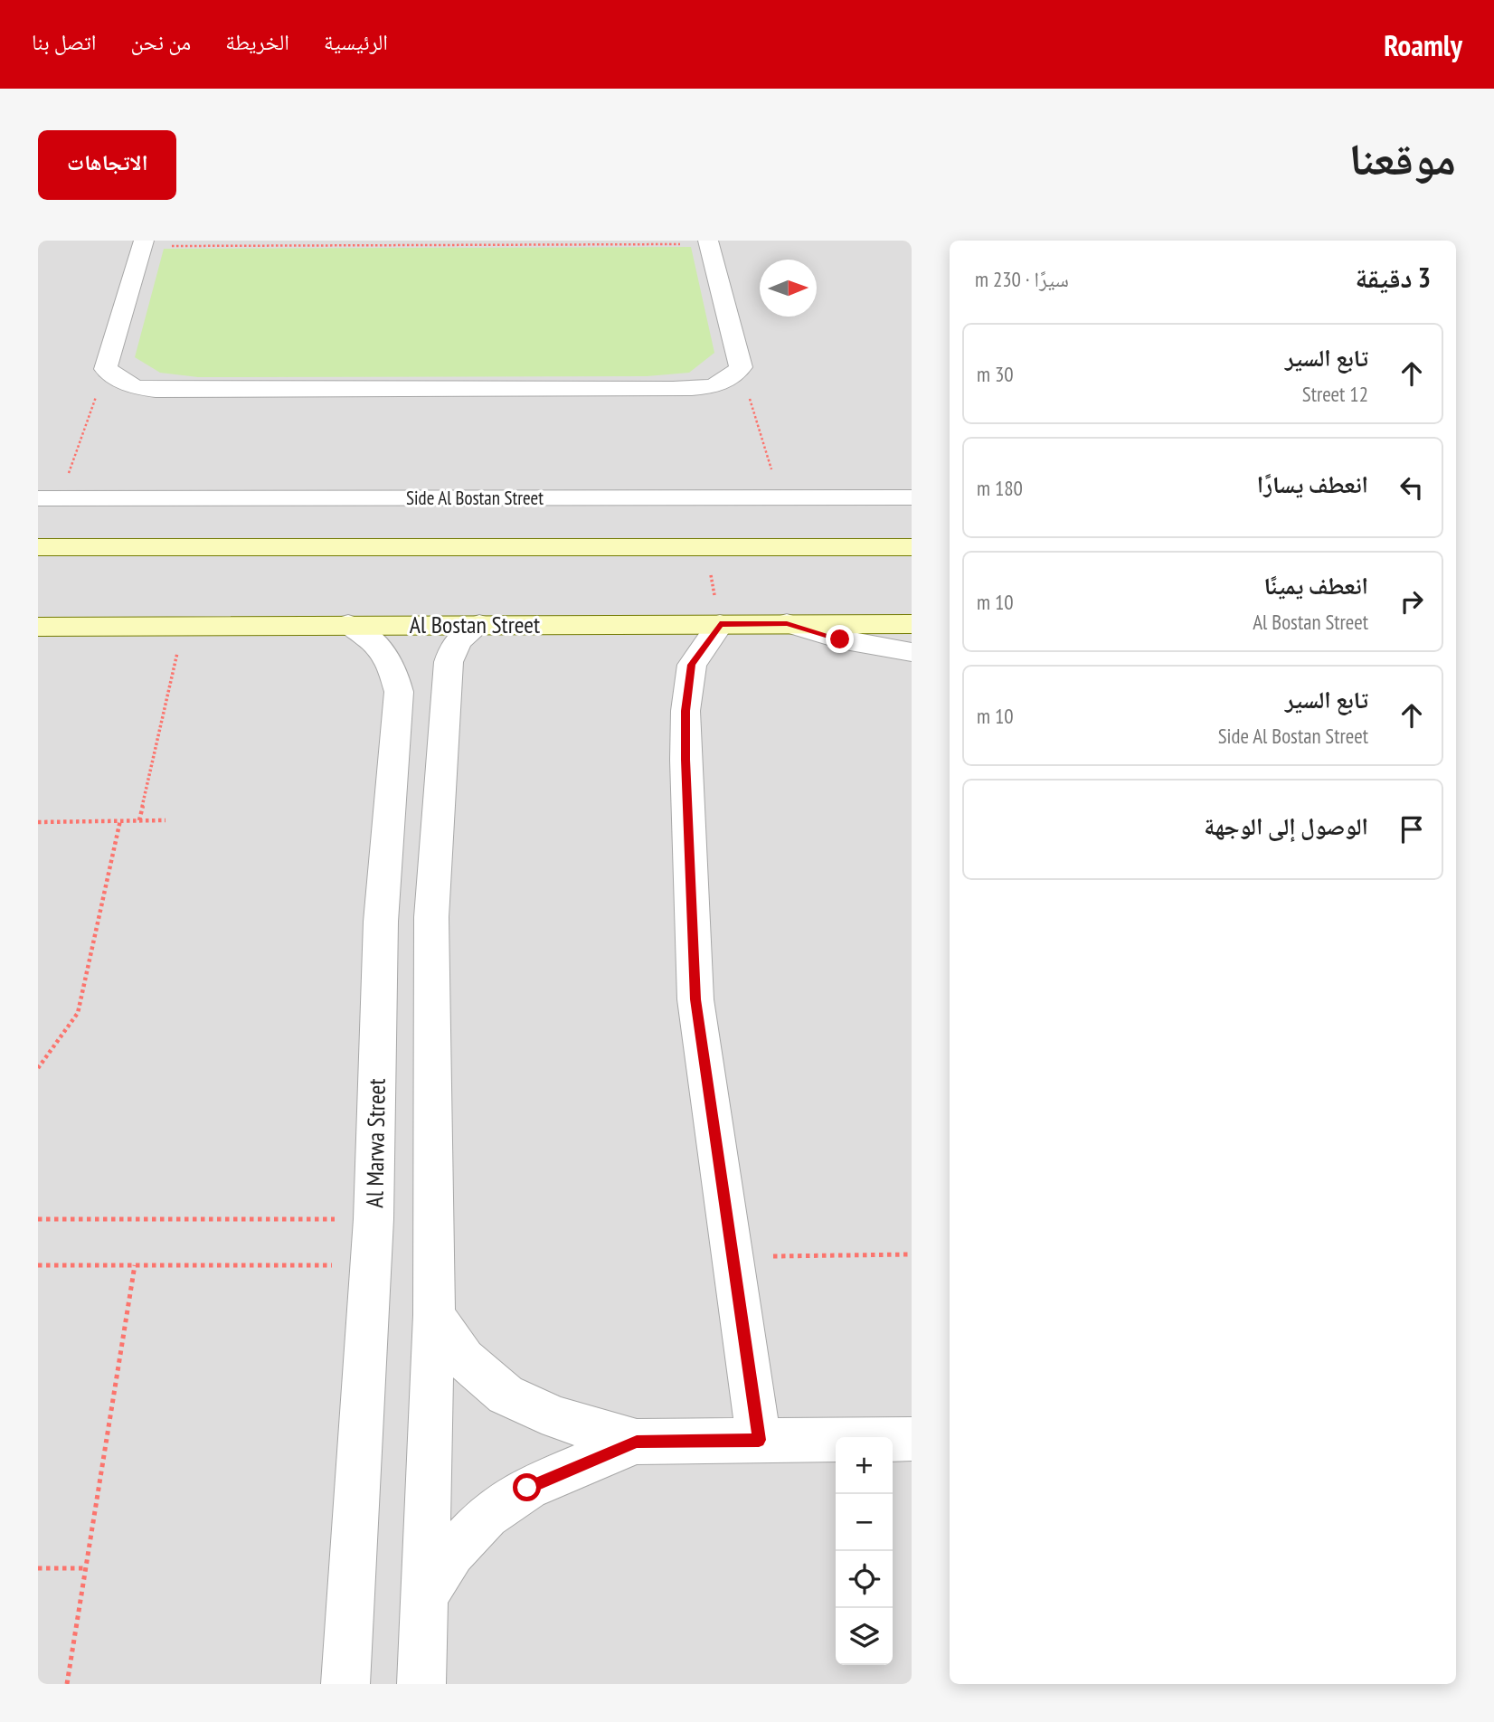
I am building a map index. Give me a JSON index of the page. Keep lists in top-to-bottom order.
{
  "streets": {
    "street": ["Side Al Bostan Street", "Al Bostan Street", "Al Marwa Street"]
  },
  "crossings": [
    ["Al Bostan Street", "Al Marwa Street"]
  ],
  "north": "right",
  "page": {
    "header": "Roamly",
    "nav": [
      "الرئيسية",
      "الخريطة",
      "من نحن",
      "اتصل بنا"
    ],
    "title": "موقعنا",
    "buttons": "الاتجاهات",
    "heading": ["3 دقيقة", "سيرًا · 230 m"],
    "list": [
      ["تابع السير", "Street 12", "30 m"],
      ["انعطف يسارًا", "180 m"],
      ["انعطف يمينًا", "Al Bostan Street", "10 m"],
      ["تابع السير", "Side Al Bostan Street", "10 m"],
      "الوصول إلى الوجهة"
    ],
    "map_buttons": ["+", "−"]
  }
}
